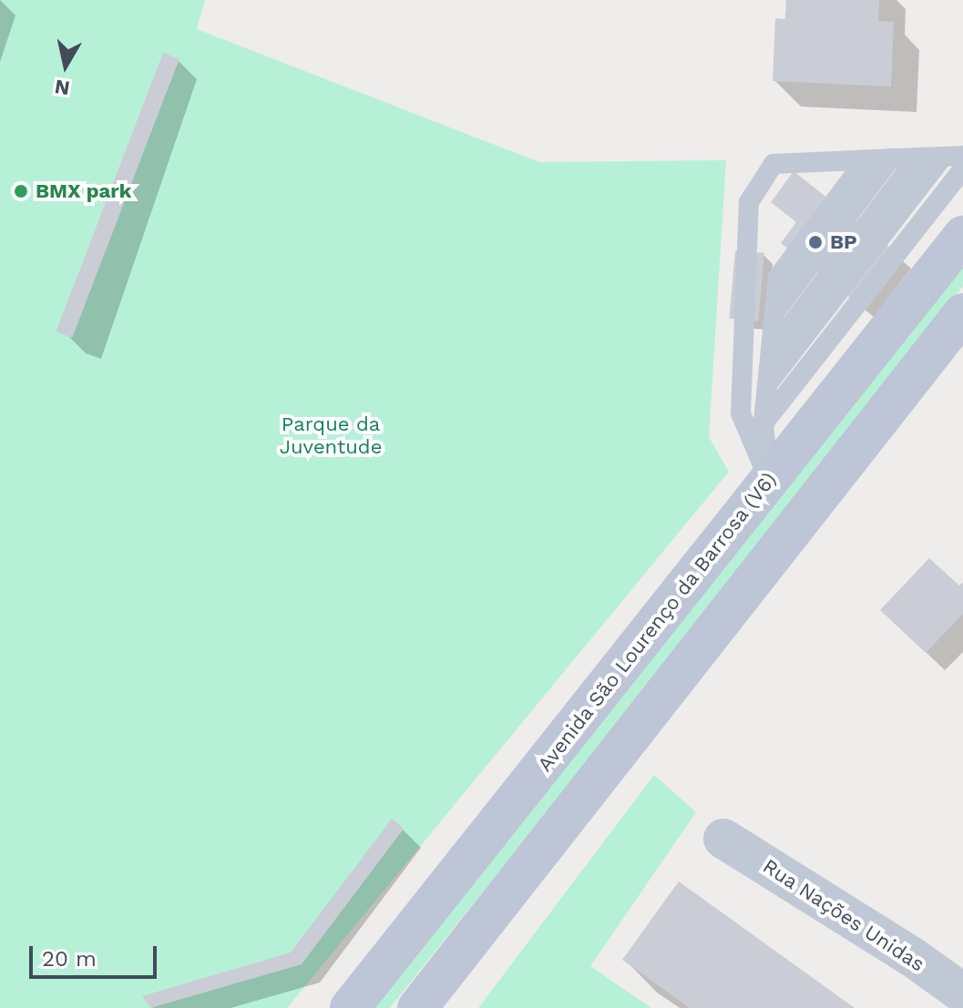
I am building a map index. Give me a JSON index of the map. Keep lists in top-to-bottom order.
{
  "streets": {
    "main road": ["Avenida São Lourenço da Barrosa (V6)"],
    "street": ["Rua Nações Unidas"]
  },
  "parks": ["Parque da Juventude"],
  "places": ["BMX park", "BP"],
  "scale_bar": "20 m",
  "north": "bottom"
}
